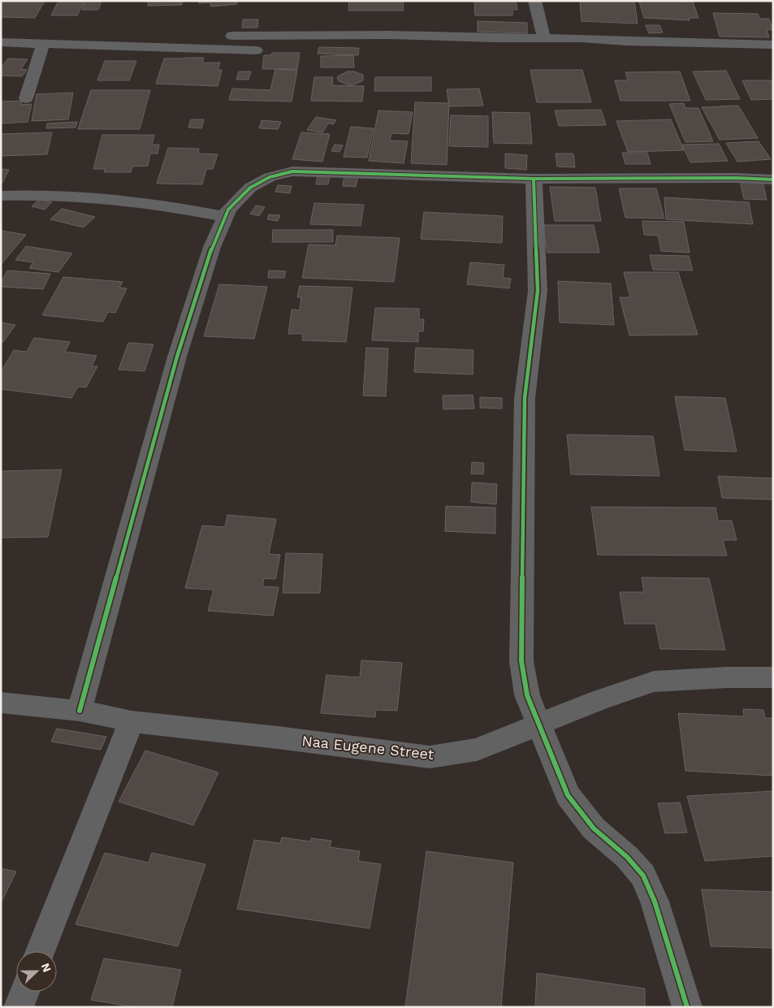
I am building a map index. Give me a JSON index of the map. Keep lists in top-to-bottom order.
{
  "streets": {
    "street": ["Naa Eugene Street"]
  },
  "north": "right"
}
